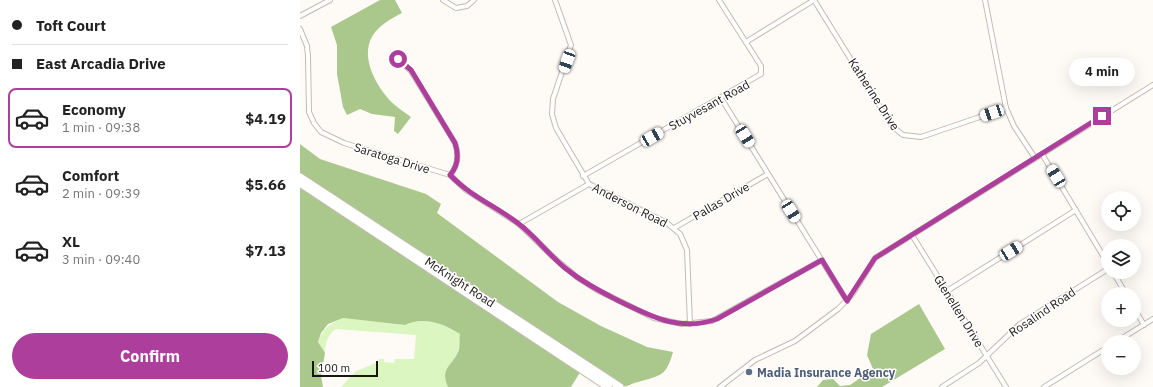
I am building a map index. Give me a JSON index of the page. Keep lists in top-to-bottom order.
{
  "streets": {
    "highway": ["McKnight Road"],
    "street": [
      "Katherine Drive",
      "Stuyvesant Road",
      "Saratoga Drive",
      "Pallas Drive",
      "Anderson Road",
      "Glenellen Drive",
      "Rosalind Road"
    ]
  },
  "crossings": [
    ["Stuyvesant Road", "Anderson Road"],
    ["Saratoga Drive", "Anderson Road"],
    ["Pallas Drive", "Anderson Road"],
    ["Glenellen Drive", "Rosalind Road"]
  ],
  "places": ["Madia Insurance Agency"],
  "scale_bar": "100 m",
  "page": {
    "banner": ["Toft Court", "East Arcadia Drive"],
    "bubble": "4 min",
    "list": [
      {
        "name": "Economy",
        "note": "1 min · 09:38",
        "value": "$4.19"
      },
      {
        "name": "Comfort",
        "note": "2 min · 09:39",
        "value": "$5.66"
      },
      {
        "name": "XL",
        "note": "3 min · 09:40",
        "value": "$7.13"
      }
    ],
    "map_buttons": ["+", "−"],
    "buttons": "Confirm",
    "scale": "100 m"
  }
}
